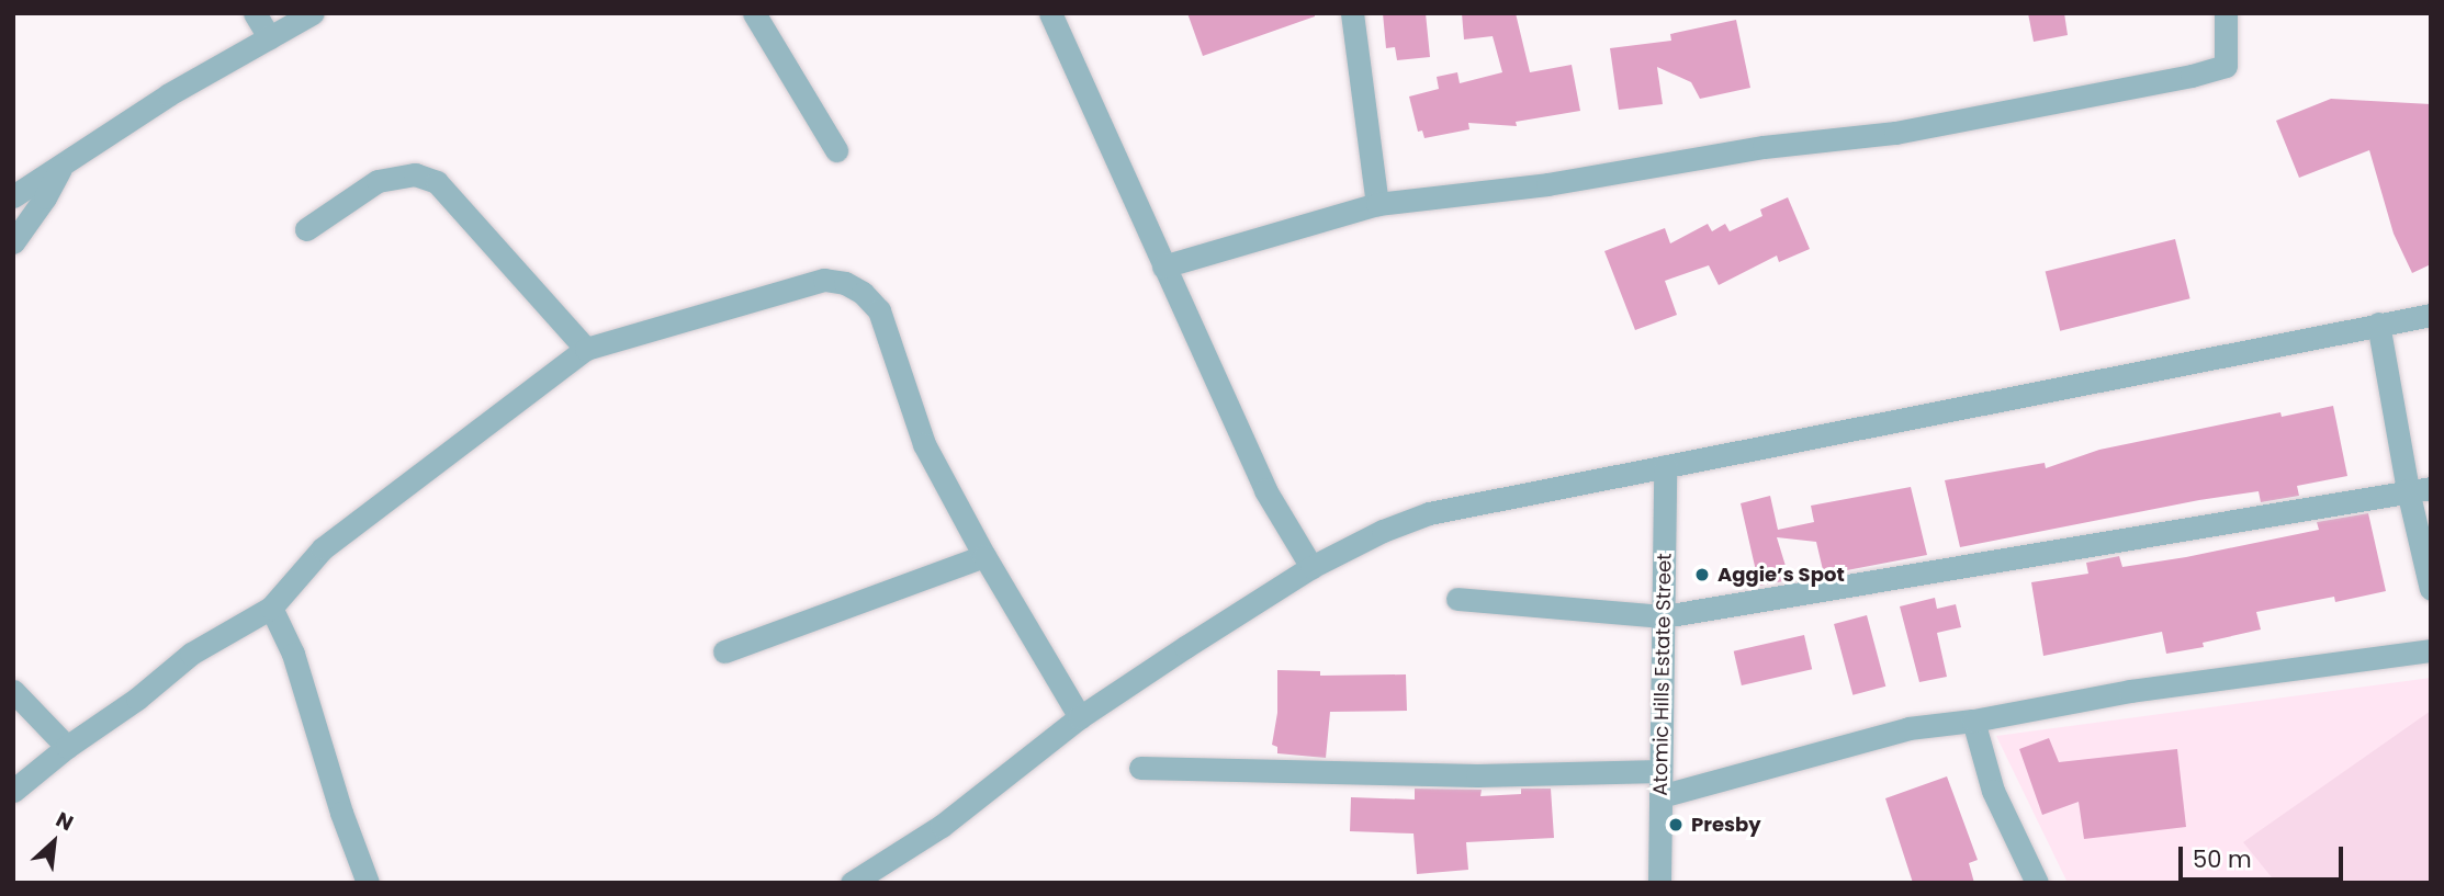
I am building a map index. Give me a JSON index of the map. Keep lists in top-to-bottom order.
{
  "streets": {
    "street": ["Atomic Hills Estate Street"]
  },
  "places": ["Aggie’s Spot", "Presby"],
  "scale_bar": "50 m",
  "north": "top right"
}
